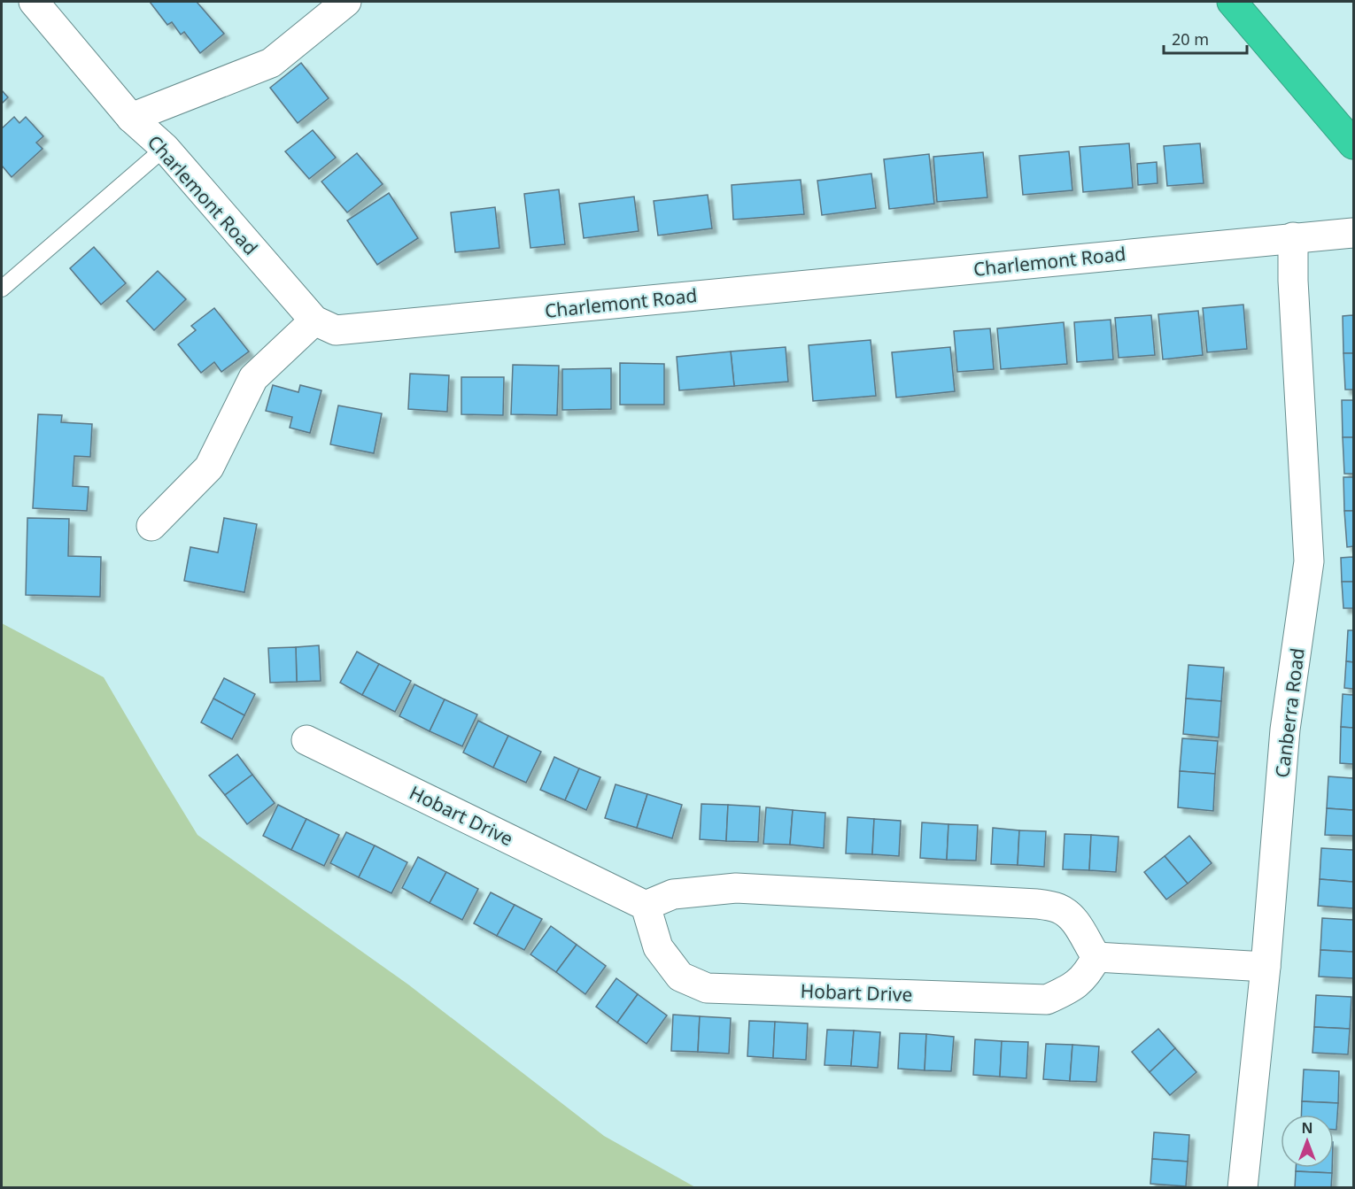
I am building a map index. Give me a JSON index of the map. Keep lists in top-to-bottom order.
{
  "streets": {
    "street": ["Charlemont Road", "Canberra Road", "Hobart Drive"]
  },
  "crossings": [
    ["Charlemont Road", "Canberra Road"]
  ],
  "scale_bar": "20 m",
  "north": "top"
}
